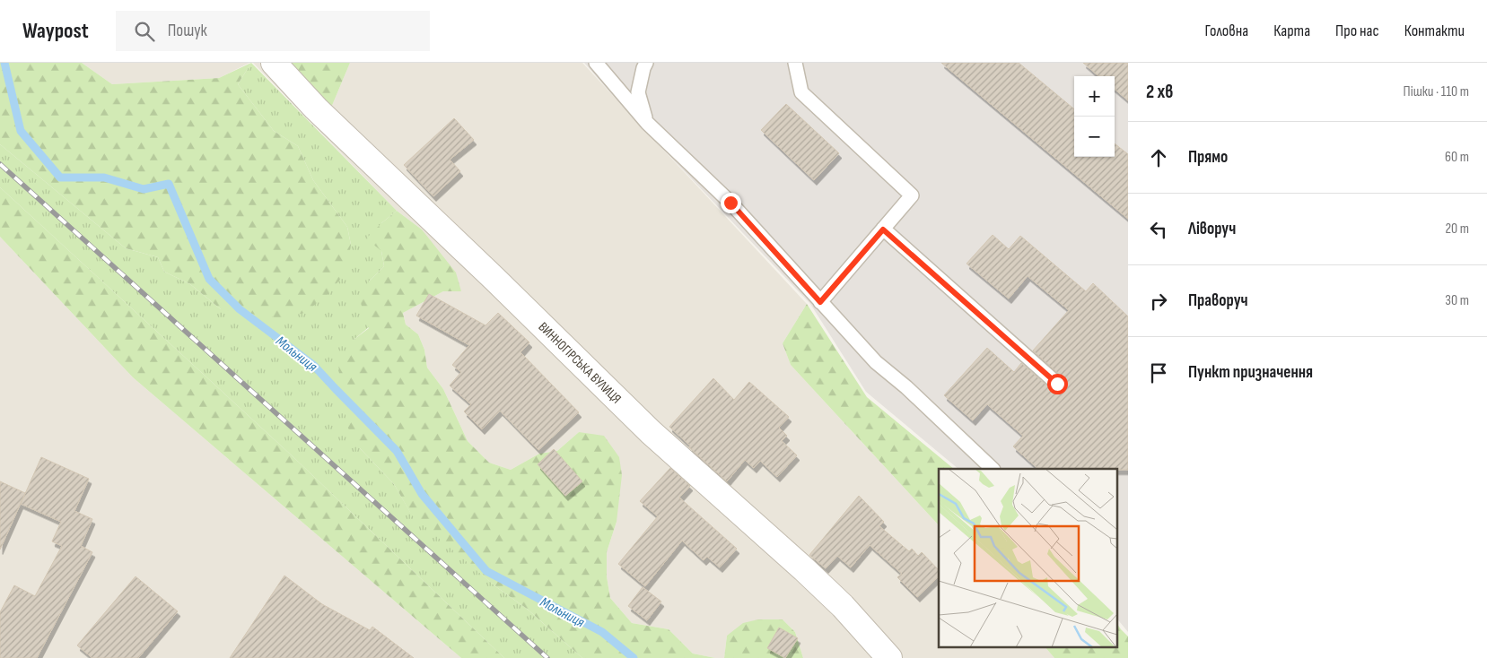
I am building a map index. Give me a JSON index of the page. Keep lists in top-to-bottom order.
{
  "streets": {
    "street": ["ВИННОГІРСЬКА ВУЛИЦЯ"]
  },
  "water": ["Мольниця"],
  "page": {
    "header": "Waypost",
    "search": "Пошук",
    "nav": [
      "Головна",
      "Карта",
      "Про нас",
      "Контакти"
    ],
    "heading": ["2 хв", "Пішки · 110 m"],
    "map_buttons": ["+", "−"],
    "list": [
      ["Прямо", "60 m"],
      ["Ліворуч", "20 m"],
      ["Праворуч", "30 m"],
      "Пункт призначення"
    ]
  }
}
